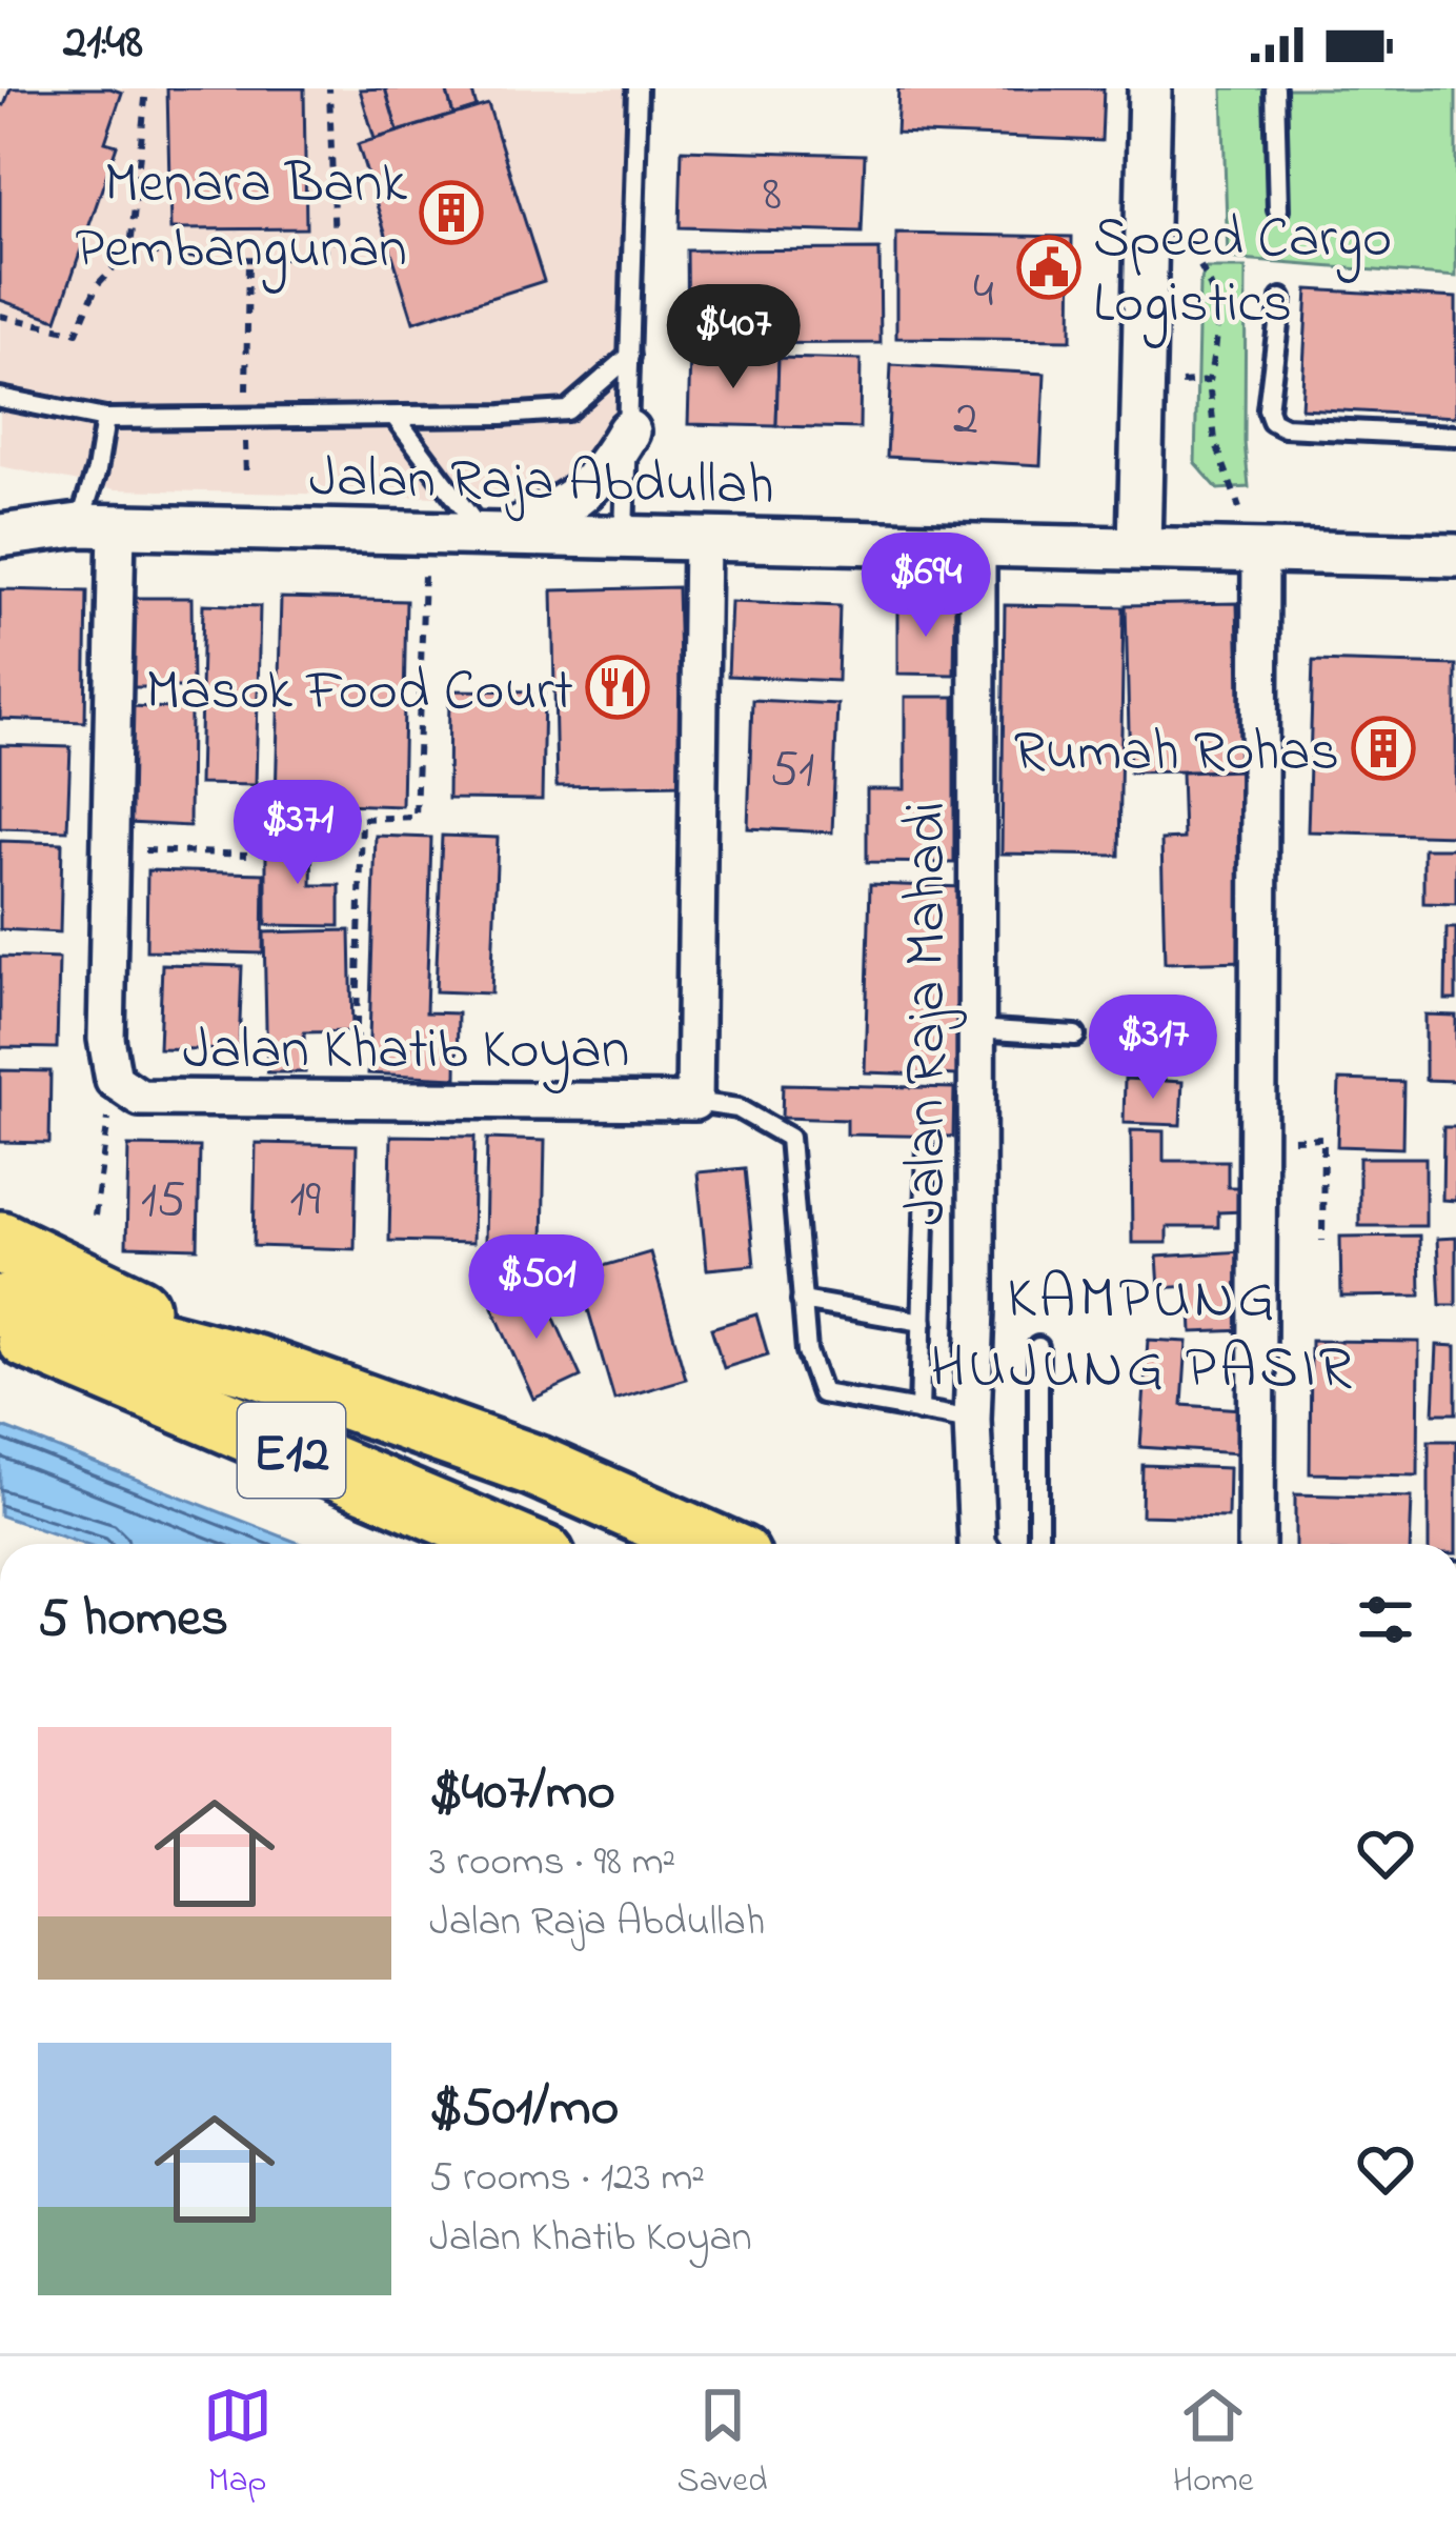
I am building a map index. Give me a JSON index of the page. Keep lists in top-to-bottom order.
{
  "streets": {
    "highway": ["E12"],
    "street": ["Jalan Raja Abdullah", "Jalan Raja Mahadi", "Jalan Khatib Koyan"]
  },
  "crossings": [
    ["Jalan Raja Abdullah", "Jalan Raja Mahadi"],
    ["Jalan Raja Abdullah", "Jalan Khatib Koyan"]
  ],
  "districts": ["KAMPUNG HUJUNG PASIR"],
  "places": {
    "building": ["Menara Bank Pembangunan", "Rumah Rohas"],
    "public building": ["Speed Cargo Logistics"],
    "restaurant": ["Masok Food Court"]
  },
  "house_numbers": [
    "8",
    "4",
    "2",
    "51",
    "19",
    "15"
  ],
  "page": {
    "status": "21:48",
    "price": [
      "$407",
      "$694",
      "$371",
      "$317",
      "$501"
    ],
    "heading": "5 homes",
    "list": [
      {
        "name": "$407/mo",
        "note": "3 rooms · 98 m² · Jalan Raja Abdullah"
      },
      {
        "name": "$501/mo",
        "note": "5 rooms · 123 m² · Jalan Khatib Koyan"
      }
    ],
    "tabs": ["Map", "Saved", "Home"]
  }
}
